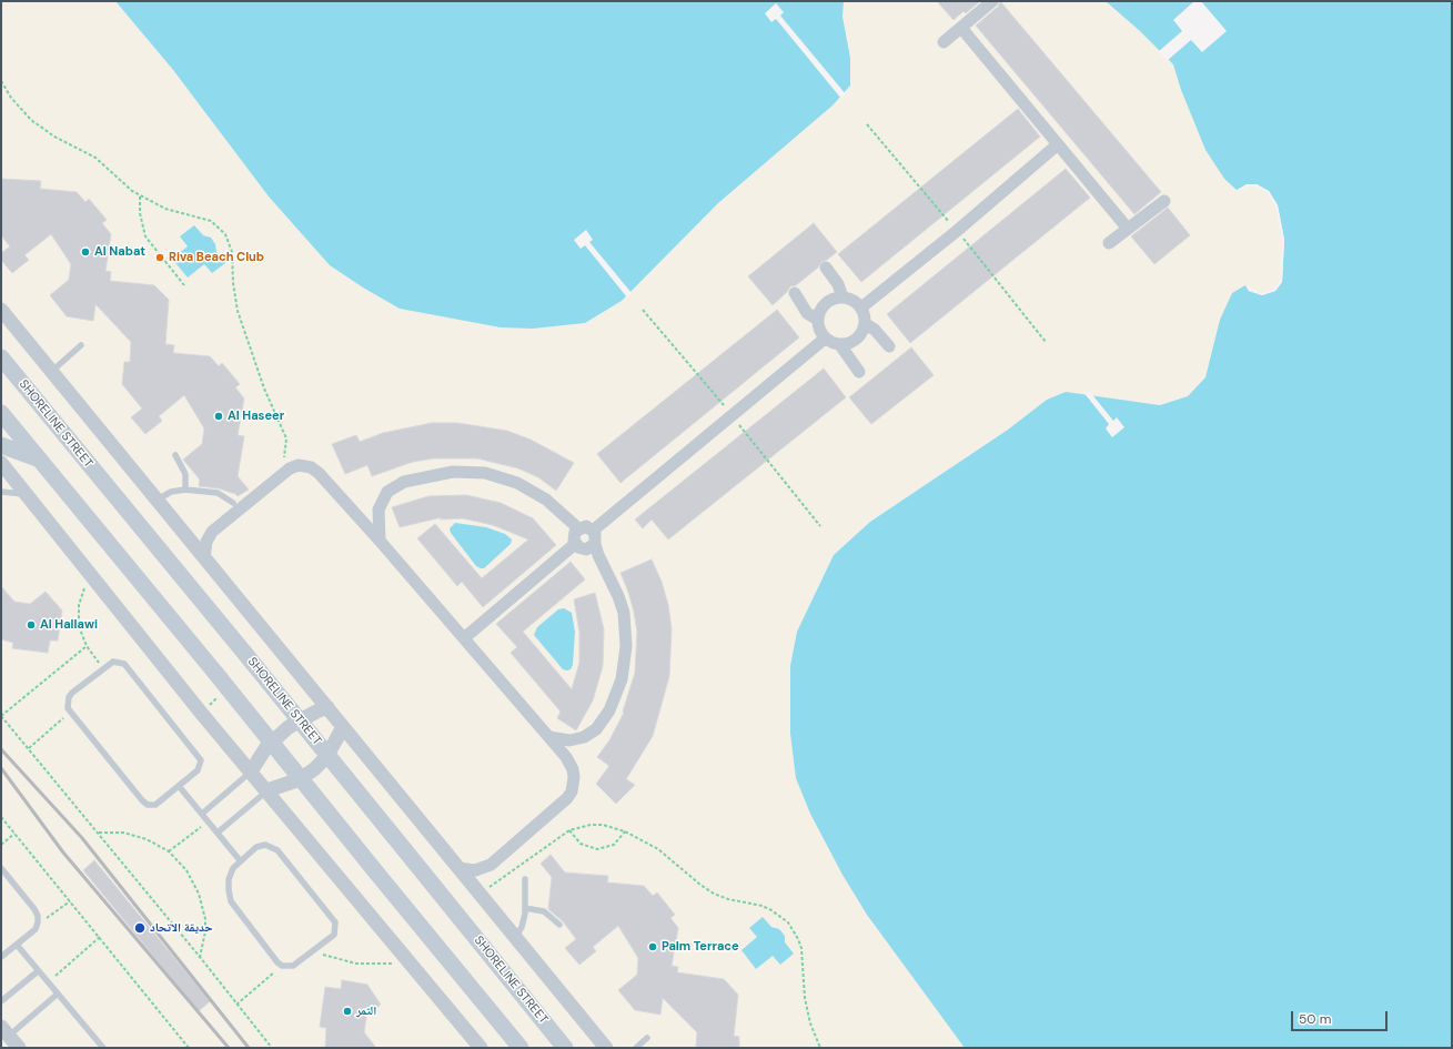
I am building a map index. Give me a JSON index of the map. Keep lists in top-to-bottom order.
{
  "streets": {
    "main road": ["SHORELINE STREET"]
  },
  "places": [
    "Al Nabat",
    "Riva Beach Club",
    "Al Haseer",
    "Al Hallawi",
    "حديقة الاتحاد",
    "Palm Terrace",
    "التمر"
  ],
  "scale_bar": "50 m"
}
